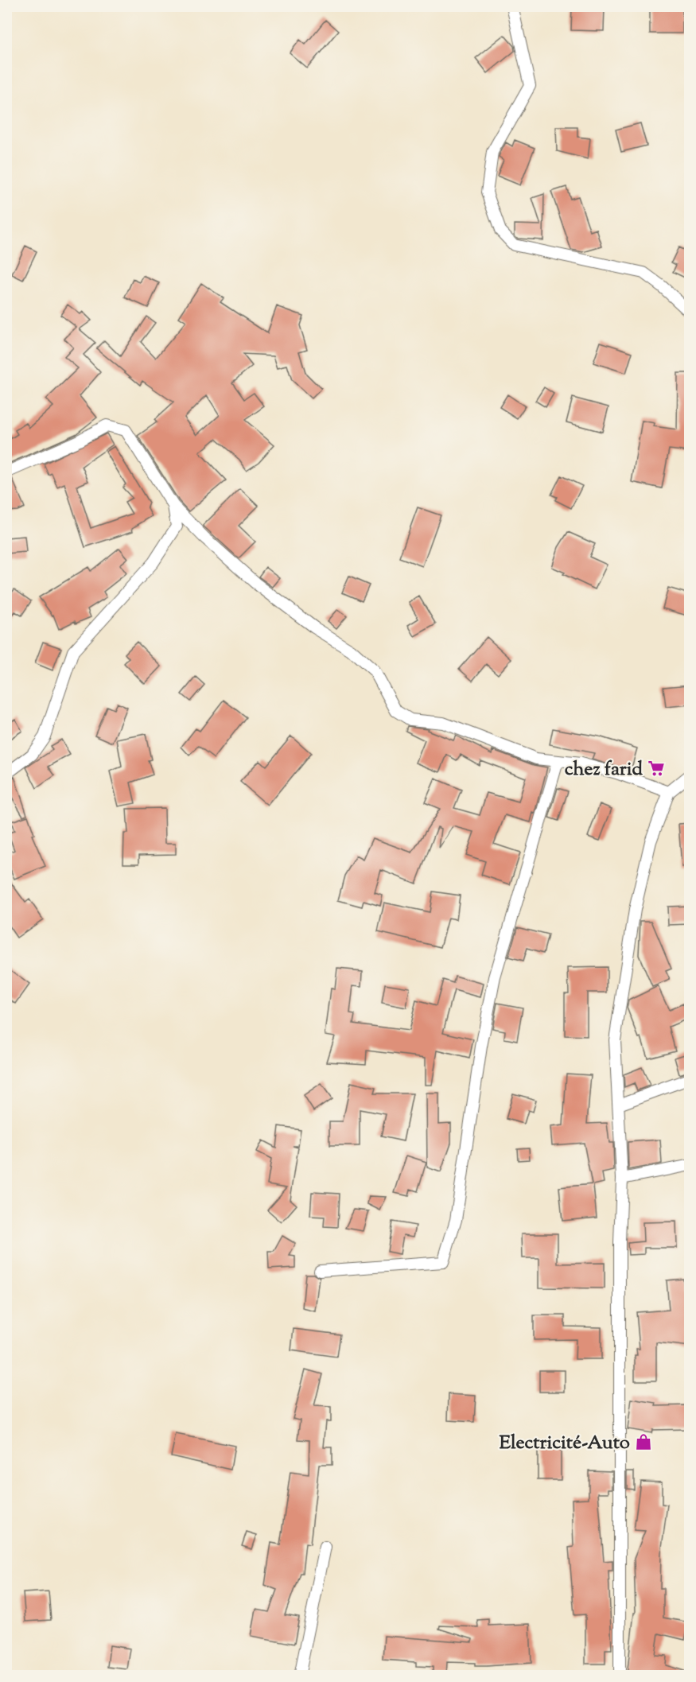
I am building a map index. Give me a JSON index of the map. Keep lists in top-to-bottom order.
{
  "places": {
    "supermarket": ["chez farid"],
    "shop": ["Electricité-Auto"]
  }
}
